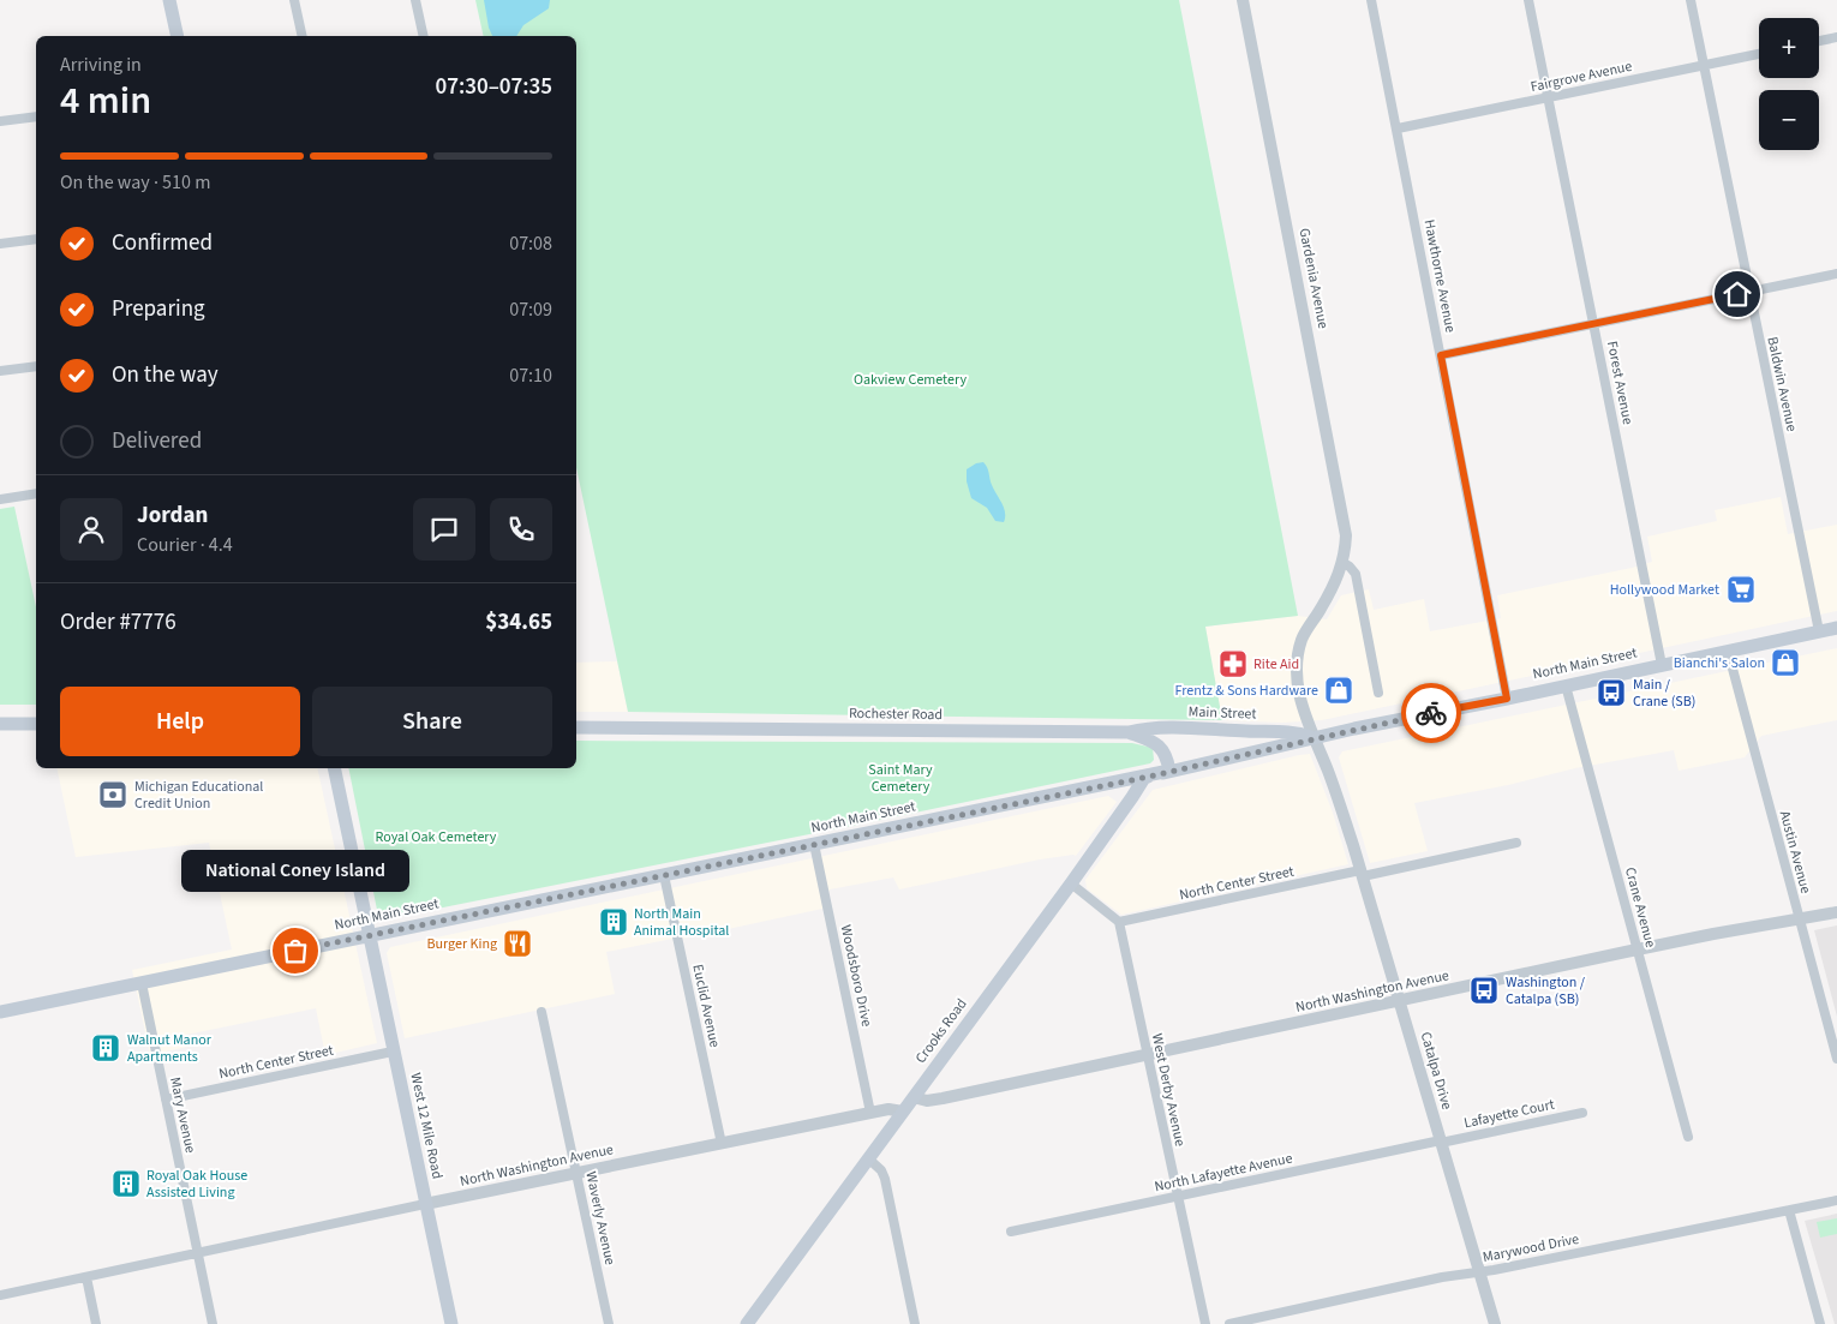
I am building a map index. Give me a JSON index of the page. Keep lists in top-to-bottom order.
{
  "streets": {
    "main road": [
      "North Main Street",
      "Main Street",
      "Rochester Road",
      "Crooks Road",
      "West 12 Mile Road"
    ],
    "street": [
      "Fairgrove Avenue",
      "Hawthorne Avenue",
      "Gardenia Avenue",
      "Forest Avenue",
      "Baldwin Avenue",
      "Austin Avenue",
      "North Center Street",
      "Crane Avenue",
      "Woodsboro Drive",
      "North Washington Avenue",
      "Euclid Avenue",
      "Catalpa Drive",
      "West Derby Avenue",
      "Lafayette Court",
      "Mary Avenue",
      "North Lafayette Avenue",
      "Waverly Avenue",
      "Marywood Drive"
    ]
  },
  "crossings": [
    ["Fairgrove Avenue", "Hawthorne Avenue"],
    ["Fairgrove Avenue", "Forest Avenue"],
    ["Fairgrove Avenue", "Baldwin Avenue"],
    ["Hawthorne Avenue", "North Main Street"],
    ["Gardenia Avenue", "North Main Street"],
    ["Gardenia Avenue", "Main Street"],
    ["Gardenia Avenue", "Catalpa Drive"],
    ["Forest Avenue", "North Main Street"],
    ["Baldwin Avenue", "North Main Street"],
    ["North Main Street", "Main Street"],
    ["North Main Street", "Rochester Road"],
    ["North Main Street", "Austin Avenue"],
    ["North Main Street", "Crane Avenue"],
    ["North Main Street", "Woodsboro Drive"],
    ["North Main Street", "Euclid Avenue"],
    ["North Main Street", "Crooks Road"],
    ["North Main Street", "Mary Avenue"],
    ["North Main Street", "West 12 Mile Road"],
    ["Main Street", "Rochester Road"],
    ["Austin Avenue", "North Washington Avenue"],
    ["North Center Street", "Catalpa Drive"],
    ["North Center Street", "West Derby Avenue"],
    ["North Center Street", "Mary Avenue"],
    ["North Center Street", "West 12 Mile Road"],
    ["Crane Avenue", "North Washington Avenue"],
    ["Woodsboro Drive", "North Washington Avenue"],
    ["North Washington Avenue", "Euclid Avenue"],
    ["North Washington Avenue", "Crooks Road"],
    ["North Washington Avenue", "Catalpa Drive"],
    ["North Washington Avenue", "West Derby Avenue"],
    ["North Washington Avenue", "Mary Avenue"],
    ["North Washington Avenue", "West 12 Mile Road"],
    ["North Washington Avenue", "Waverly Avenue"],
    ["Catalpa Drive", "Lafayette Court"],
    ["Catalpa Drive", "North Lafayette Avenue"],
    ["Catalpa Drive", "Marywood Drive"],
    ["West Derby Avenue", "North Lafayette Avenue"],
    ["Lafayette Court", "North Lafayette Avenue"]
  ],
  "parks": ["Oakview Cemetery", "Saint Mary Cemetery", "Royal Oak Cemetery"],
  "places": {
    "supermarket": ["Hollywood Market"],
    "shop": ["Bianchi's Salon", "Frentz & Sons Hardware"],
    "pharmacy": ["Rite Aid"],
    "bus stop": ["Main / Crane (SB)", "Washington / Catalpa (SB)"],
    "bank": ["Michigan Educational Credit Union"],
    "building": ["North Main Animal Hospital", "Walnut Manor Apartments", "Royal Oak House Assisted Living"],
    "restaurant": ["Burger King"],
    "other": ["National Coney Island"]
  },
  "page": {
    "map_buttons": ["+", "−"],
    "heading": ["4 min", "Arriving in", "07:30–07:35"],
    "panel": [
      "Jordan",
      "Courier · 4.4",
      "Order #7776",
      "$34.65"
    ],
    "bar": "On the way · 510 m",
    "list": [
      ["Confirmed", "07:08"],
      ["Preparing", "07:09"],
      ["On the way", "07:10"],
      "Delivered"
    ],
    "buttons": ["Help", "Share"],
    "bubble": "National Coney Island"
  }
}
